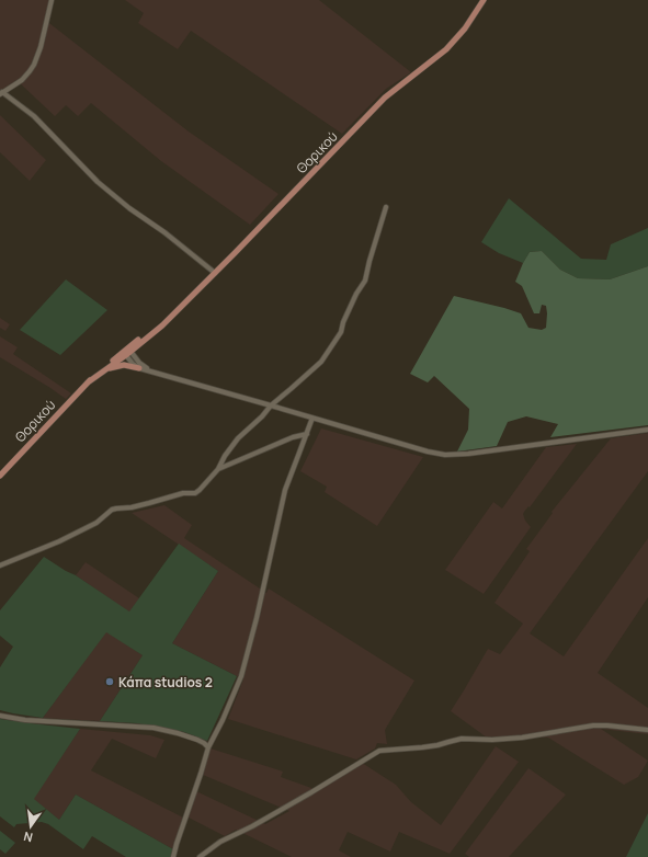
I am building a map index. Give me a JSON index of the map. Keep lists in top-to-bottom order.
{
  "streets": {
    "main road": ["Θορικού"]
  },
  "places": ["Κάπα studios 2"],
  "north": "bottom"
}
